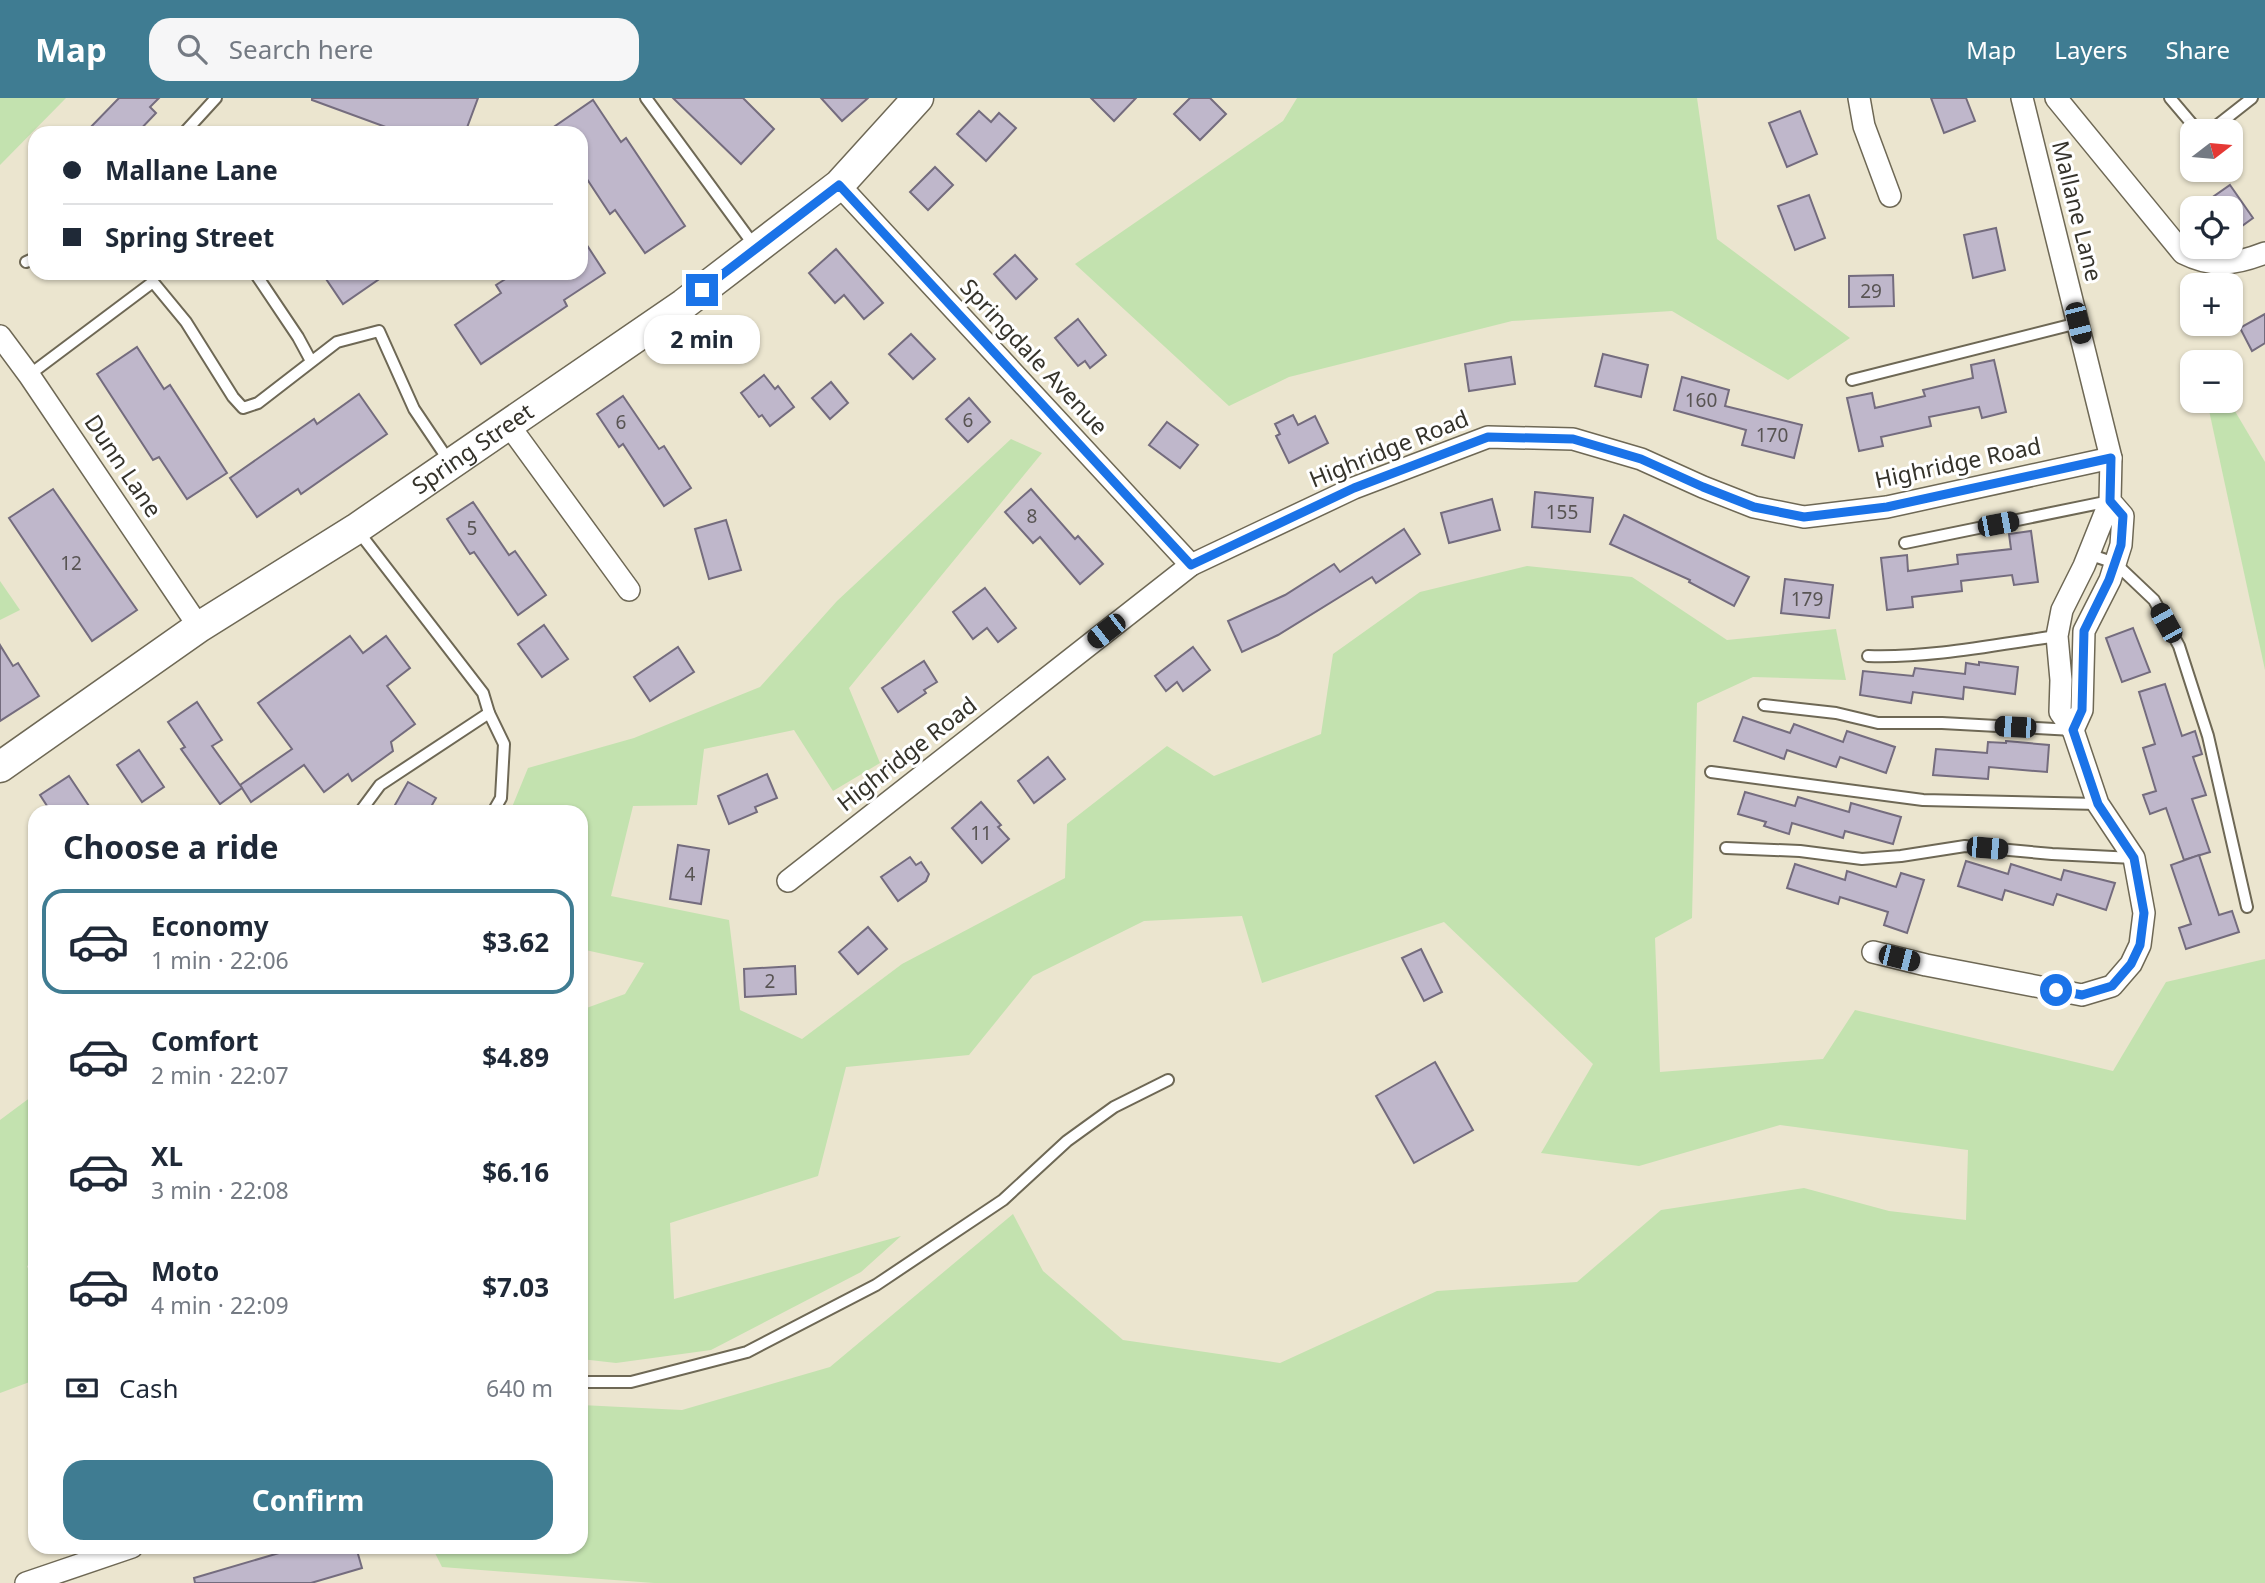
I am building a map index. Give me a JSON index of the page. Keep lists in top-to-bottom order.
{
  "streets": {
    "main road": ["Spring Street"],
    "street": [
      "Mallane Lane",
      "Springdale Avenue",
      "Highridge Road",
      "Dunn Lane"
    ]
  },
  "crossings": [
    ["Mallane Lane", "Highridge Road"],
    ["Springdale Avenue", "Spring Street"],
    ["Springdale Avenue", "Highridge Road"],
    ["Spring Street", "Dunn Lane"]
  ],
  "house_numbers": [
    "29",
    "160",
    "6",
    "6",
    "170",
    "155",
    "8",
    "5",
    "12",
    "179",
    "11",
    "4",
    "2"
  ],
  "north": "right",
  "page": {
    "header": "Map",
    "search": "Search here",
    "nav": ["Map", "Layers", "Share"],
    "map_buttons": ["+", "−"],
    "banner": ["Mallane Lane", "Spring Street"],
    "bubble": "2 min",
    "heading": "Choose a ride",
    "list": [
      {
        "name": "Economy",
        "note": "1 min · 22:06",
        "value": "$3.62"
      },
      {
        "name": "Comfort",
        "note": "2 min · 22:07",
        "value": "$4.89"
      },
      {
        "name": "XL",
        "note": "3 min · 22:08",
        "value": "$6.16"
      },
      {
        "name": "Moto",
        "note": "4 min · 22:09",
        "value": "$7.03"
      }
    ],
    "pay": ["Cash", "640 m"],
    "buttons": "Confirm"
  }
}
